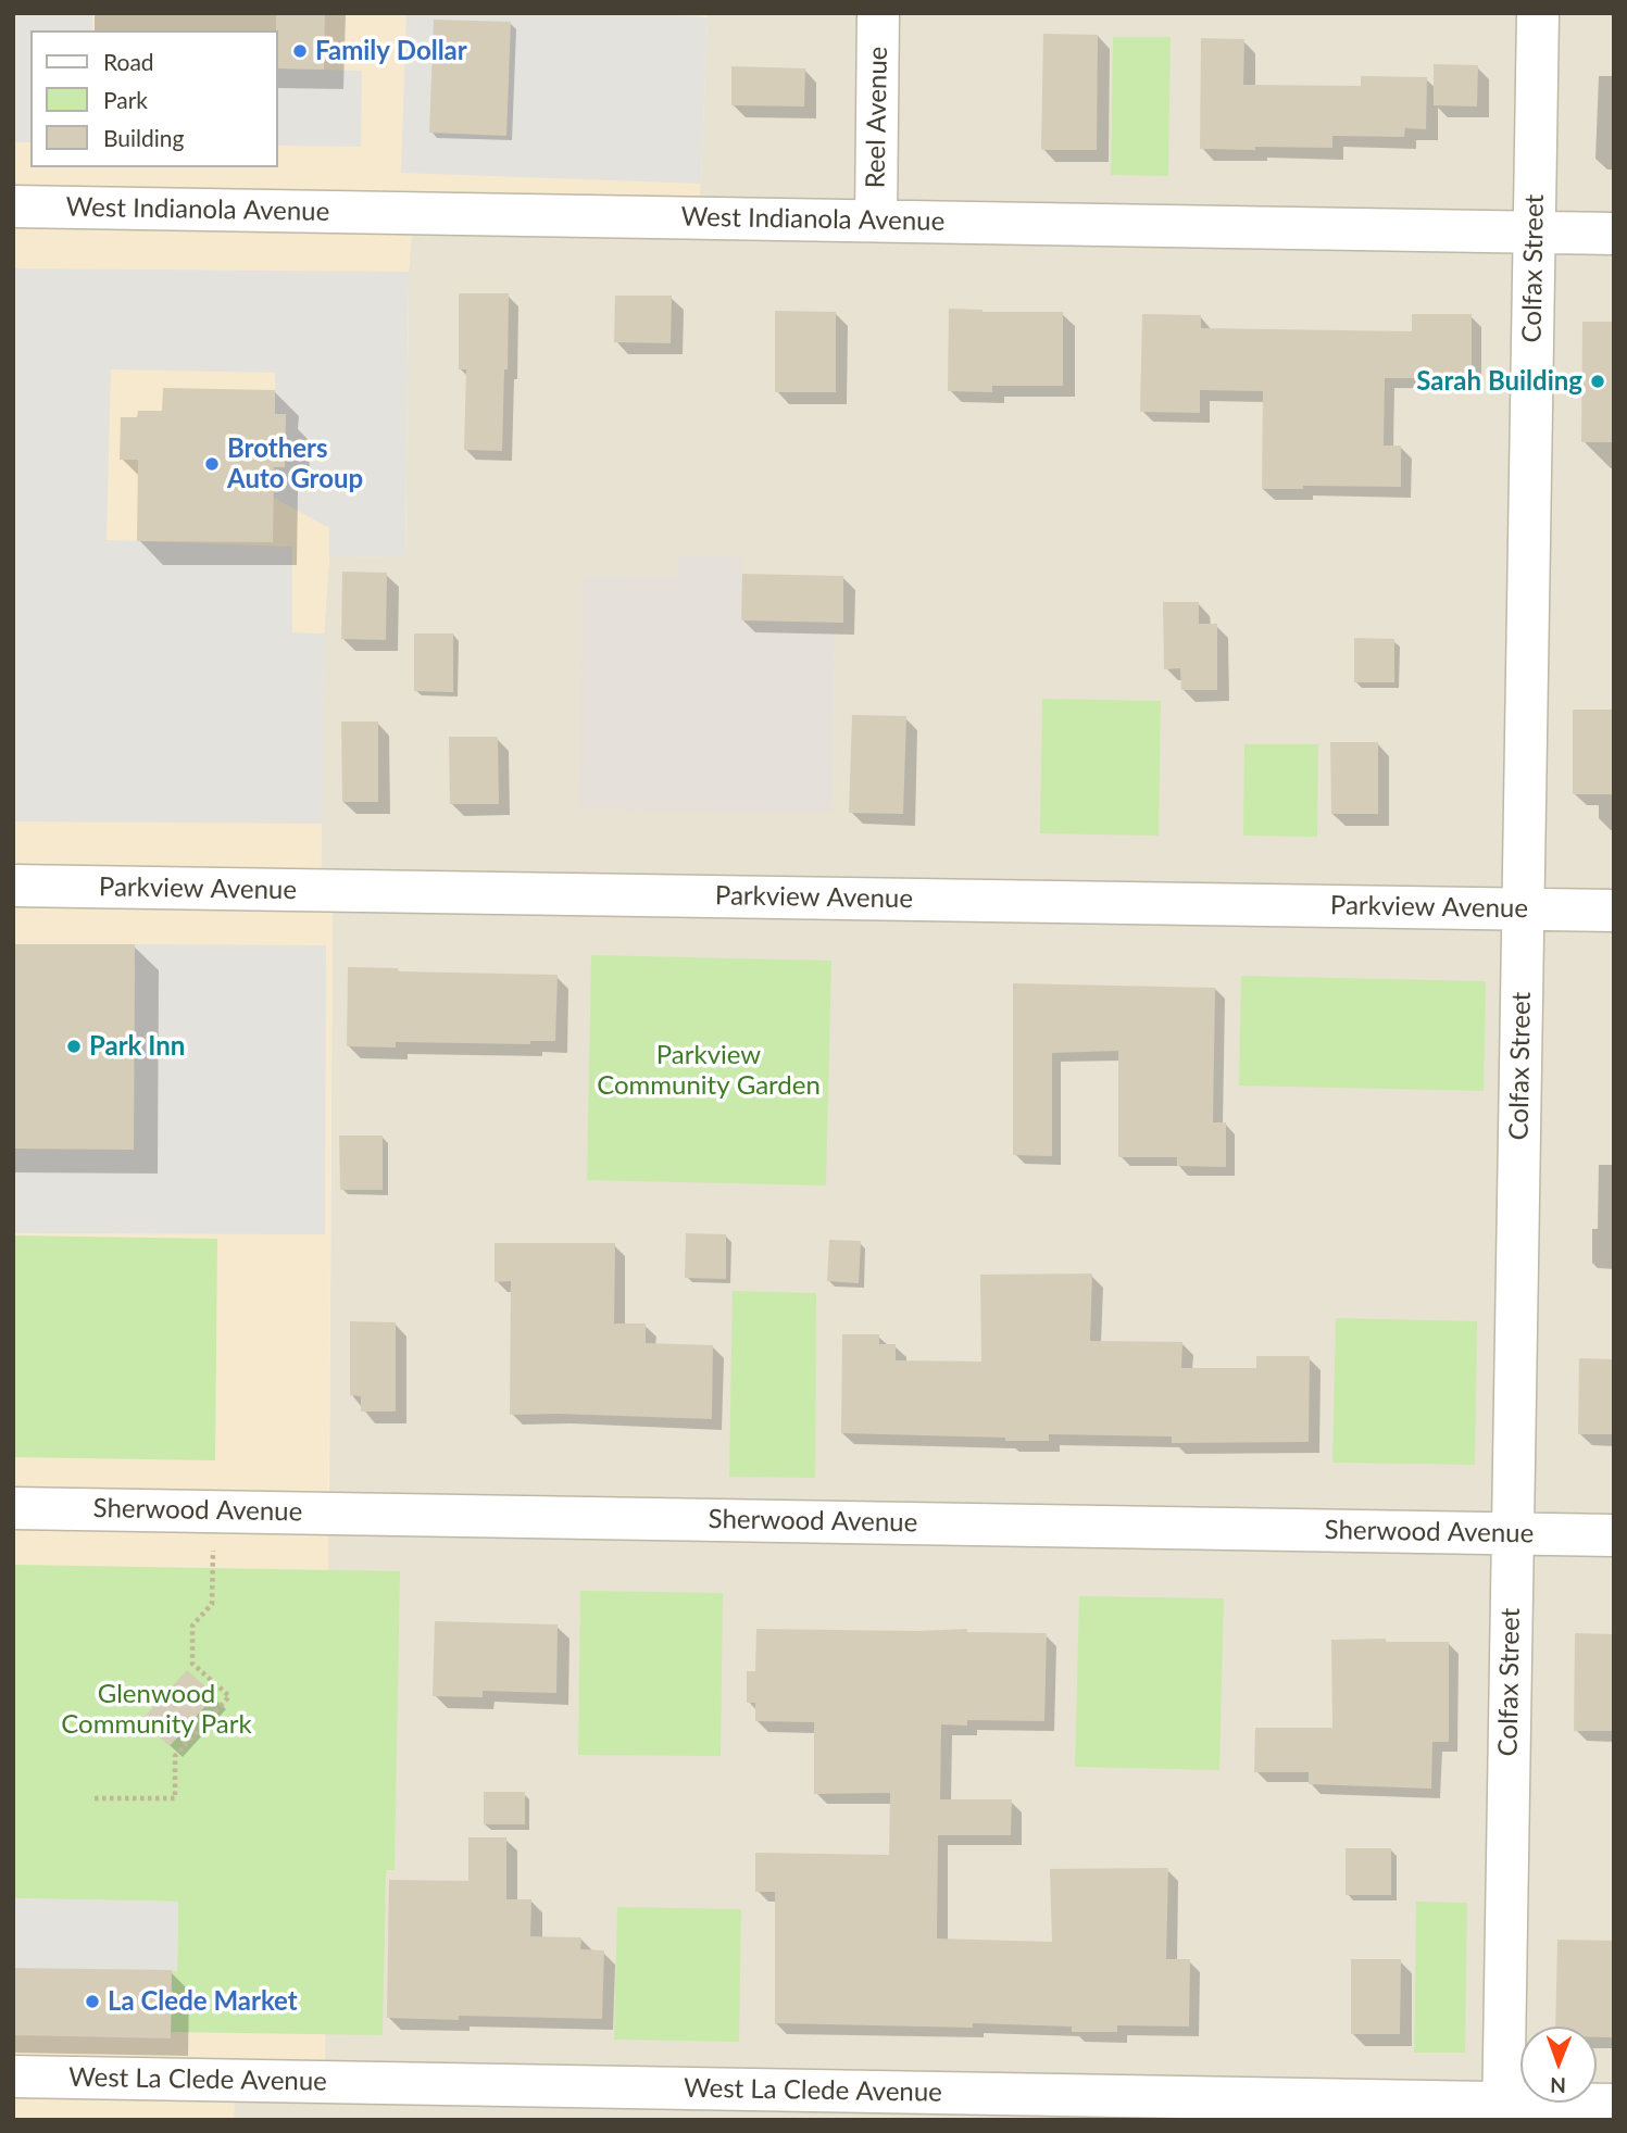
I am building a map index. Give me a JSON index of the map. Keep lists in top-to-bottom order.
{
  "streets": {
    "street": [
      "Reel Avenue",
      "West Indianola Avenue",
      "Colfax Street",
      "Parkview Avenue",
      "Sherwood Avenue",
      "West La Clede Avenue"
    ]
  },
  "crossings": [
    ["Reel Avenue", "West Indianola Avenue"],
    ["West Indianola Avenue", "Colfax Street"],
    ["Colfax Street", "Parkview Avenue"],
    ["Colfax Street", "Sherwood Avenue"],
    ["Colfax Street", "West La Clede Avenue"]
  ],
  "parks": ["Parkview Community Garden", "Glenwood Community Park"],
  "places": [
    "Family Dollar",
    "Sarah Building",
    "Brothers Auto Group",
    "Park Inn",
    "La Clede Market"
  ],
  "legend": ["Road", "Park", "Building"],
  "north": "bottom"
}
